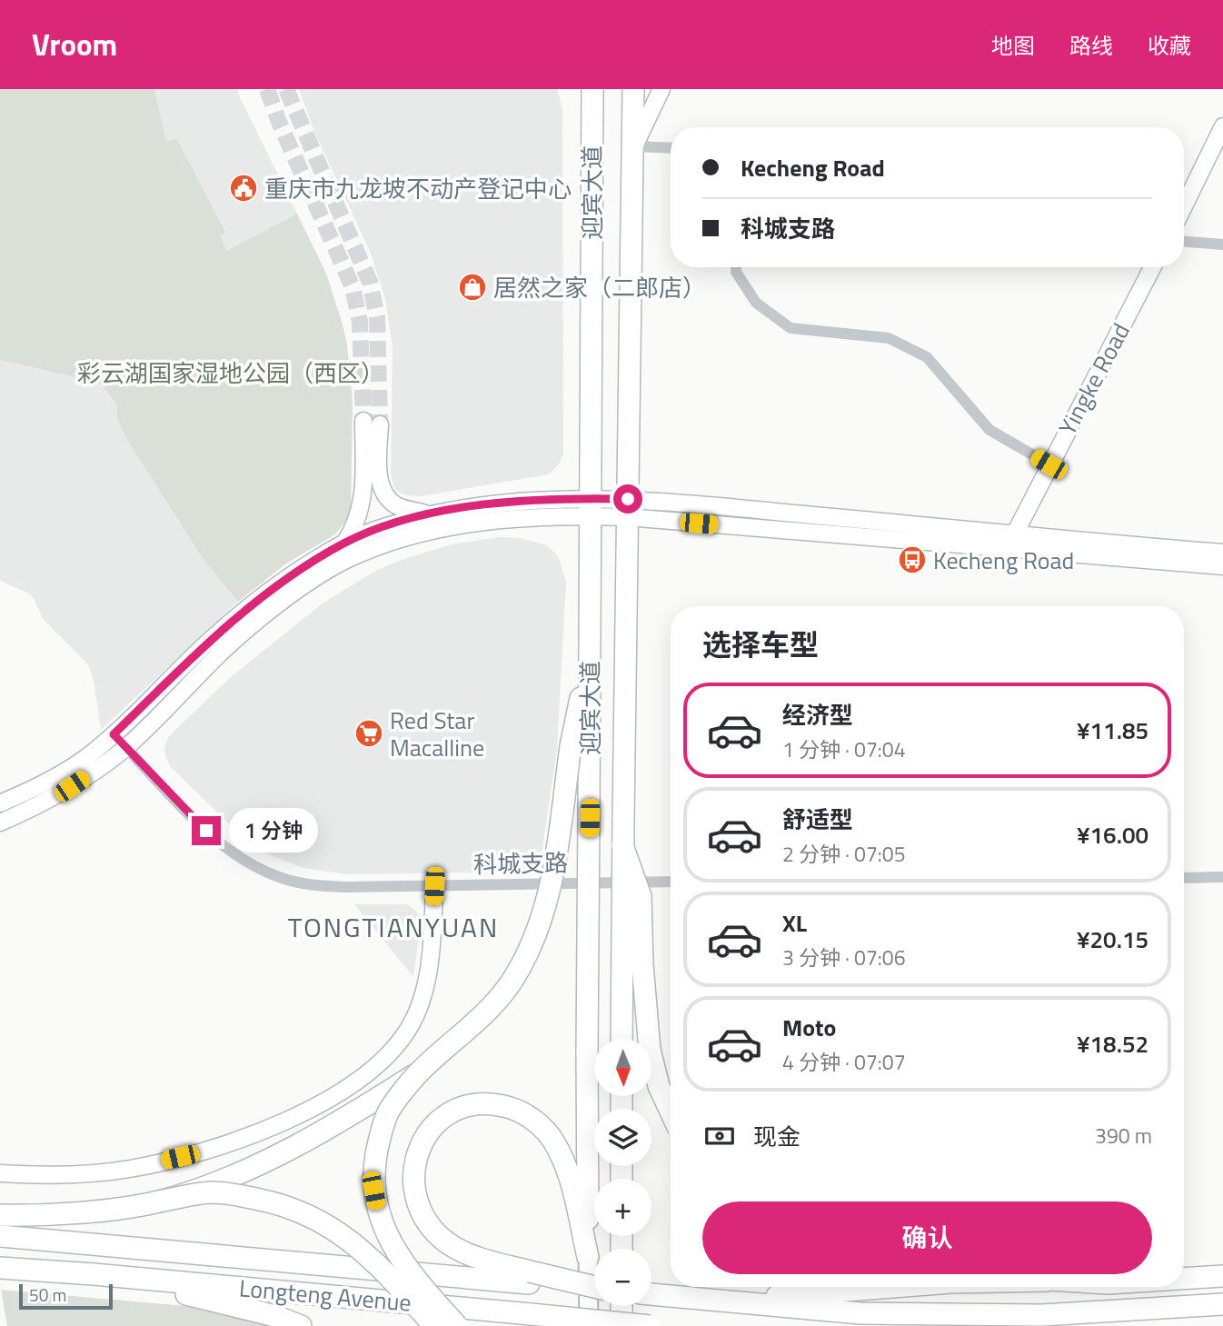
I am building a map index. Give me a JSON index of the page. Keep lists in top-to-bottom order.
{
  "streets": {
    "highway": ["迎宾大道", "Longteng Avenue"],
    "main road": ["Yingke Road"],
    "street": ["科城支路"]
  },
  "crossings": [
    ["迎宾大道", "Longteng Avenue"]
  ],
  "districts": ["TONGTIANYUAN"],
  "parks": ["彩云湖国家湿地公园（西区）"],
  "places": {
    "public building": ["重庆市九龙坡不动产登记中心"],
    "shop": ["居然之家（二郎店）"],
    "bus stop": ["Kecheng Road"],
    "supermarket": ["Red Star Macalline"]
  },
  "scale_bar": "50 m",
  "north": "bottom",
  "page": {
    "header": "Vroom",
    "nav": ["地图", "路线", "收藏"],
    "banner": ["Kecheng Road", "科城支路"],
    "heading": "选择车型",
    "list": [
      {
        "name": "经济型",
        "note": "1 分钟 · 07:04",
        "value": "¥11.85"
      },
      {
        "name": "舒适型",
        "note": "2 分钟 · 07:05",
        "value": "¥16.00"
      },
      {
        "name": "XL",
        "note": "3 分钟 · 07:06",
        "value": "¥20.15"
      },
      {
        "name": "Moto",
        "note": "4 分钟 · 07:07",
        "value": "¥18.52"
      }
    ],
    "bubble": "1 分钟",
    "map_buttons": ["+", "−"],
    "pay": ["现金", "390 m"],
    "buttons": "确认",
    "scale": "50 m"
  }
}
